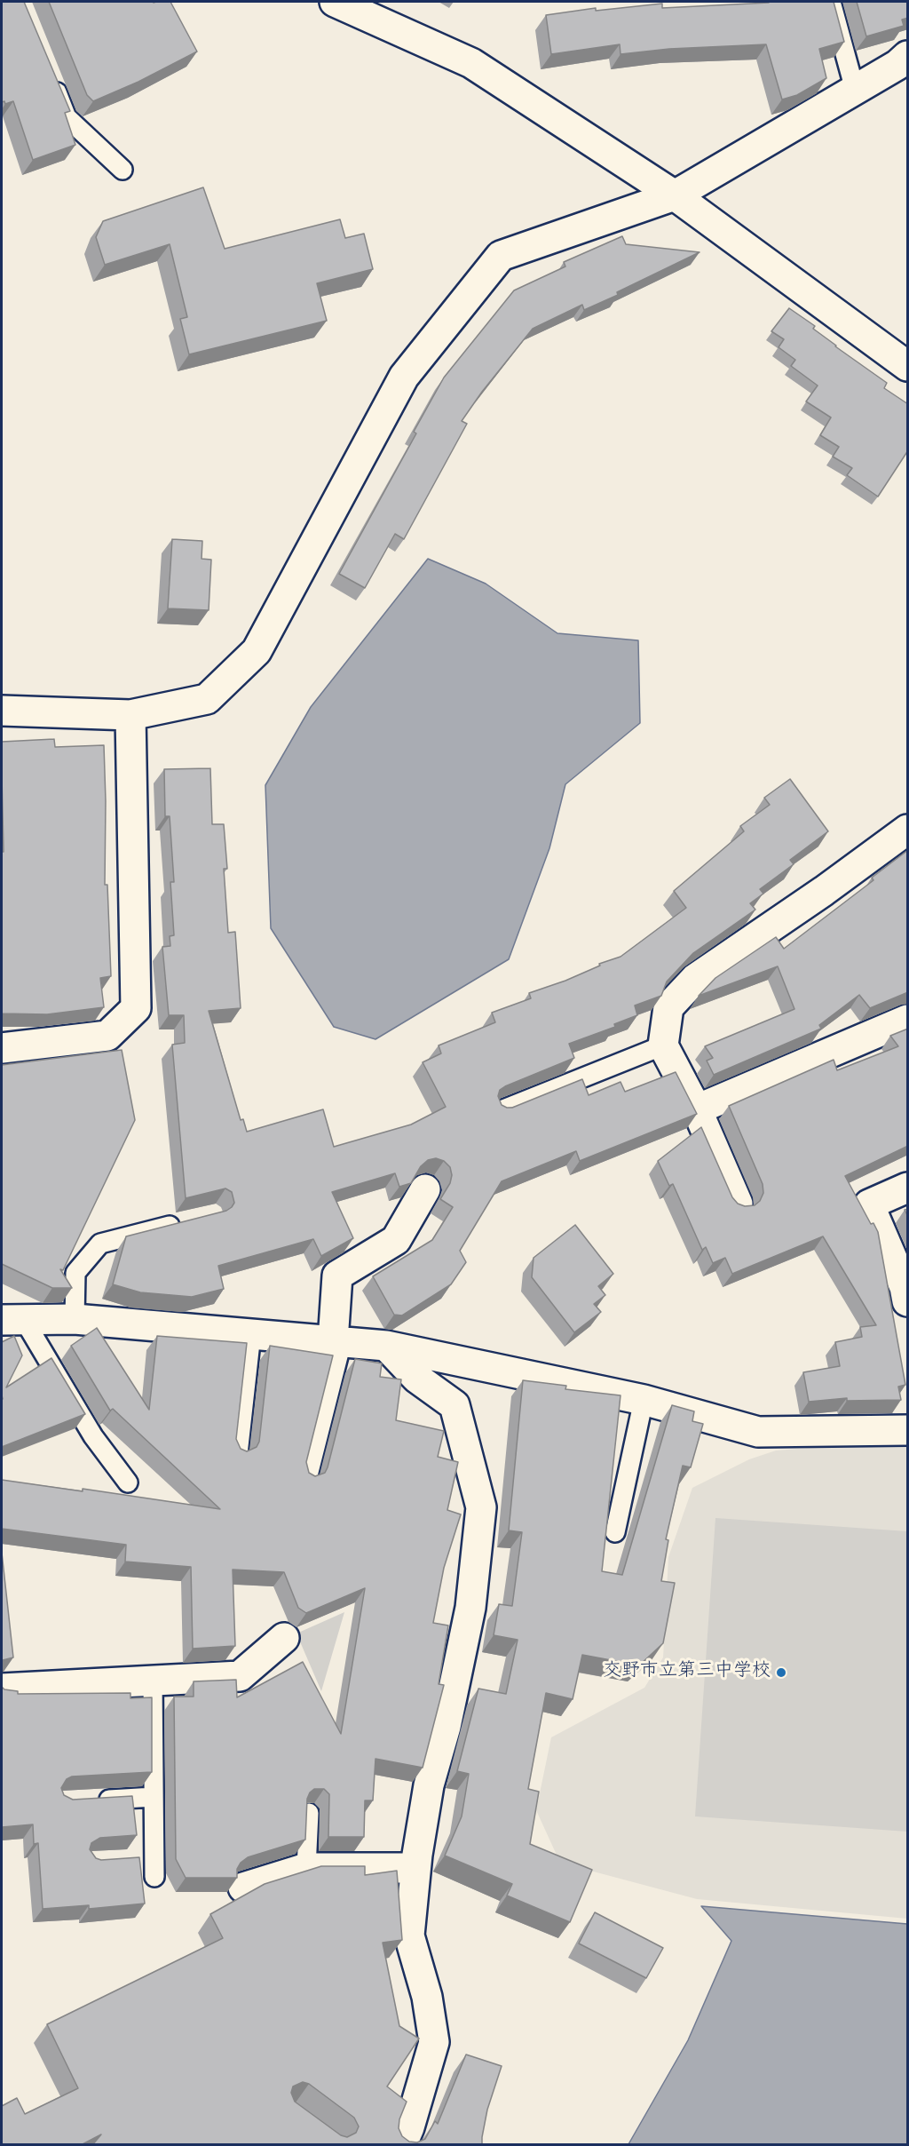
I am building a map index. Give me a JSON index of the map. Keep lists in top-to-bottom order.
{
  "places": ["交野市立第三中学校"]
}
